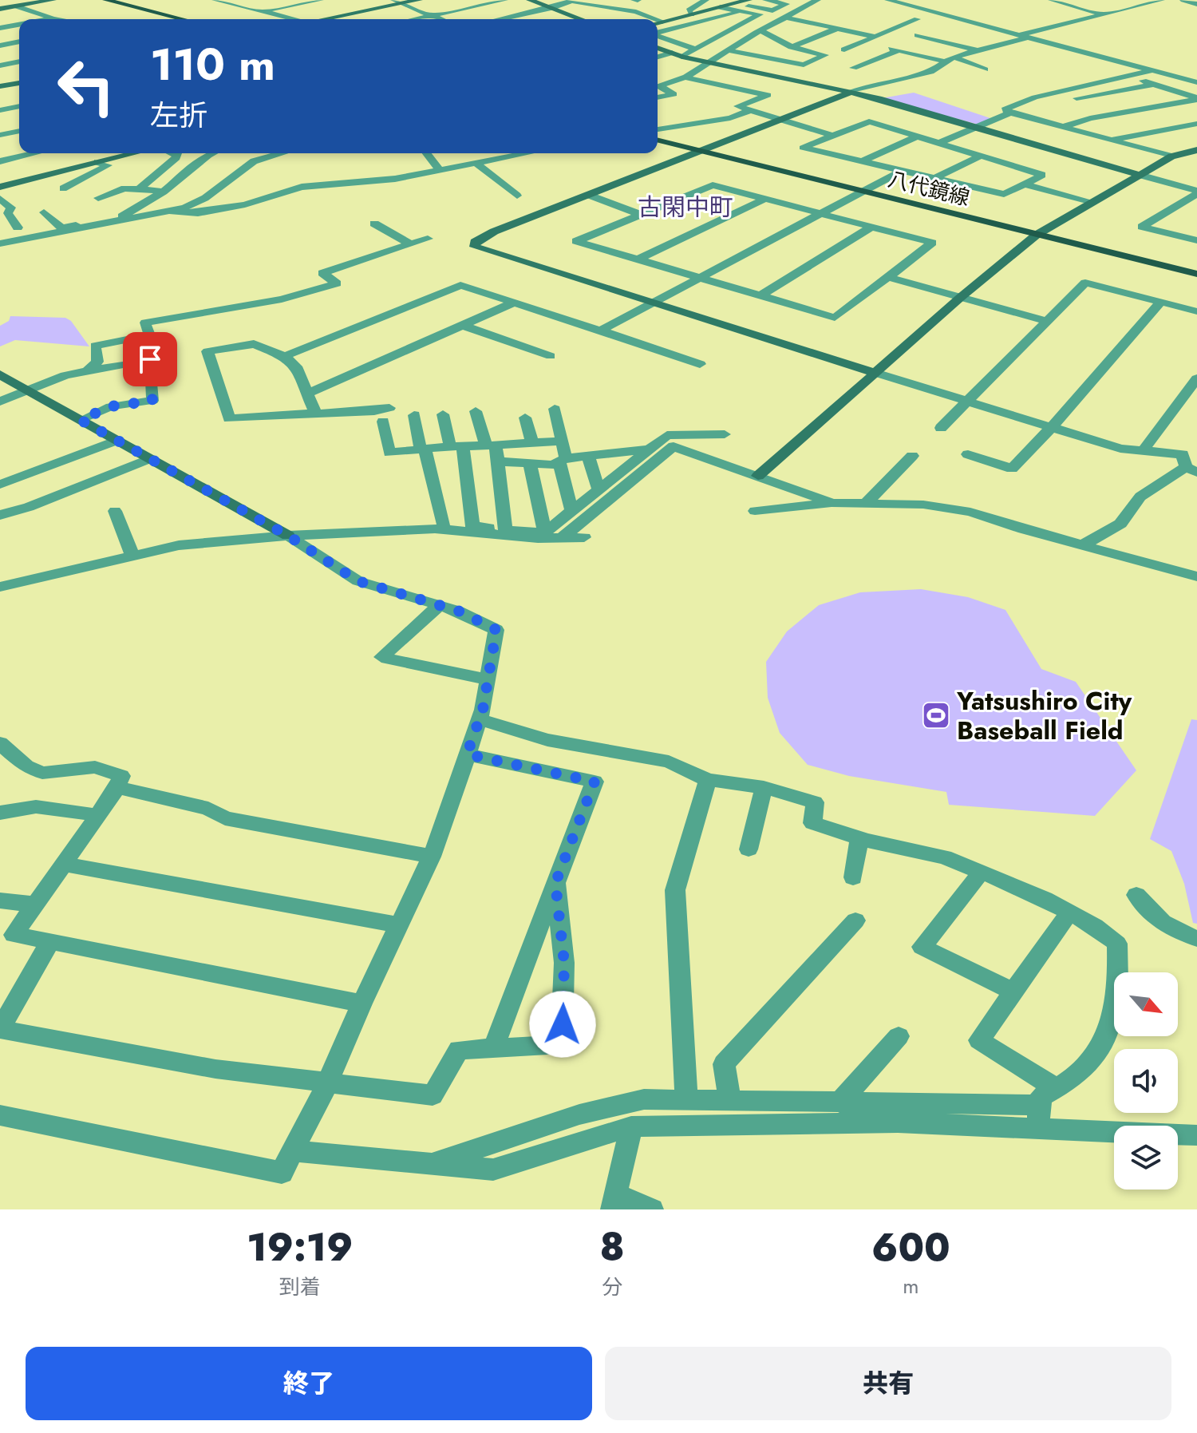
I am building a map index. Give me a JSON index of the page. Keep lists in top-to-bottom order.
{
  "streets": {
    "main road": ["八代鏡線"]
  },
  "districts": ["古閑中町"],
  "places": {
    "sports": ["Yatsushiro City Baseball Field"]
  },
  "north": "bottom right",
  "page": {
    "turn": ["110 m", "左折"],
    "eta": [
      "19:19",
      "到着",
      "8",
      "分",
      "600",
      "m"
    ],
    "buttons": ["終了", "共有"]
  }
}
